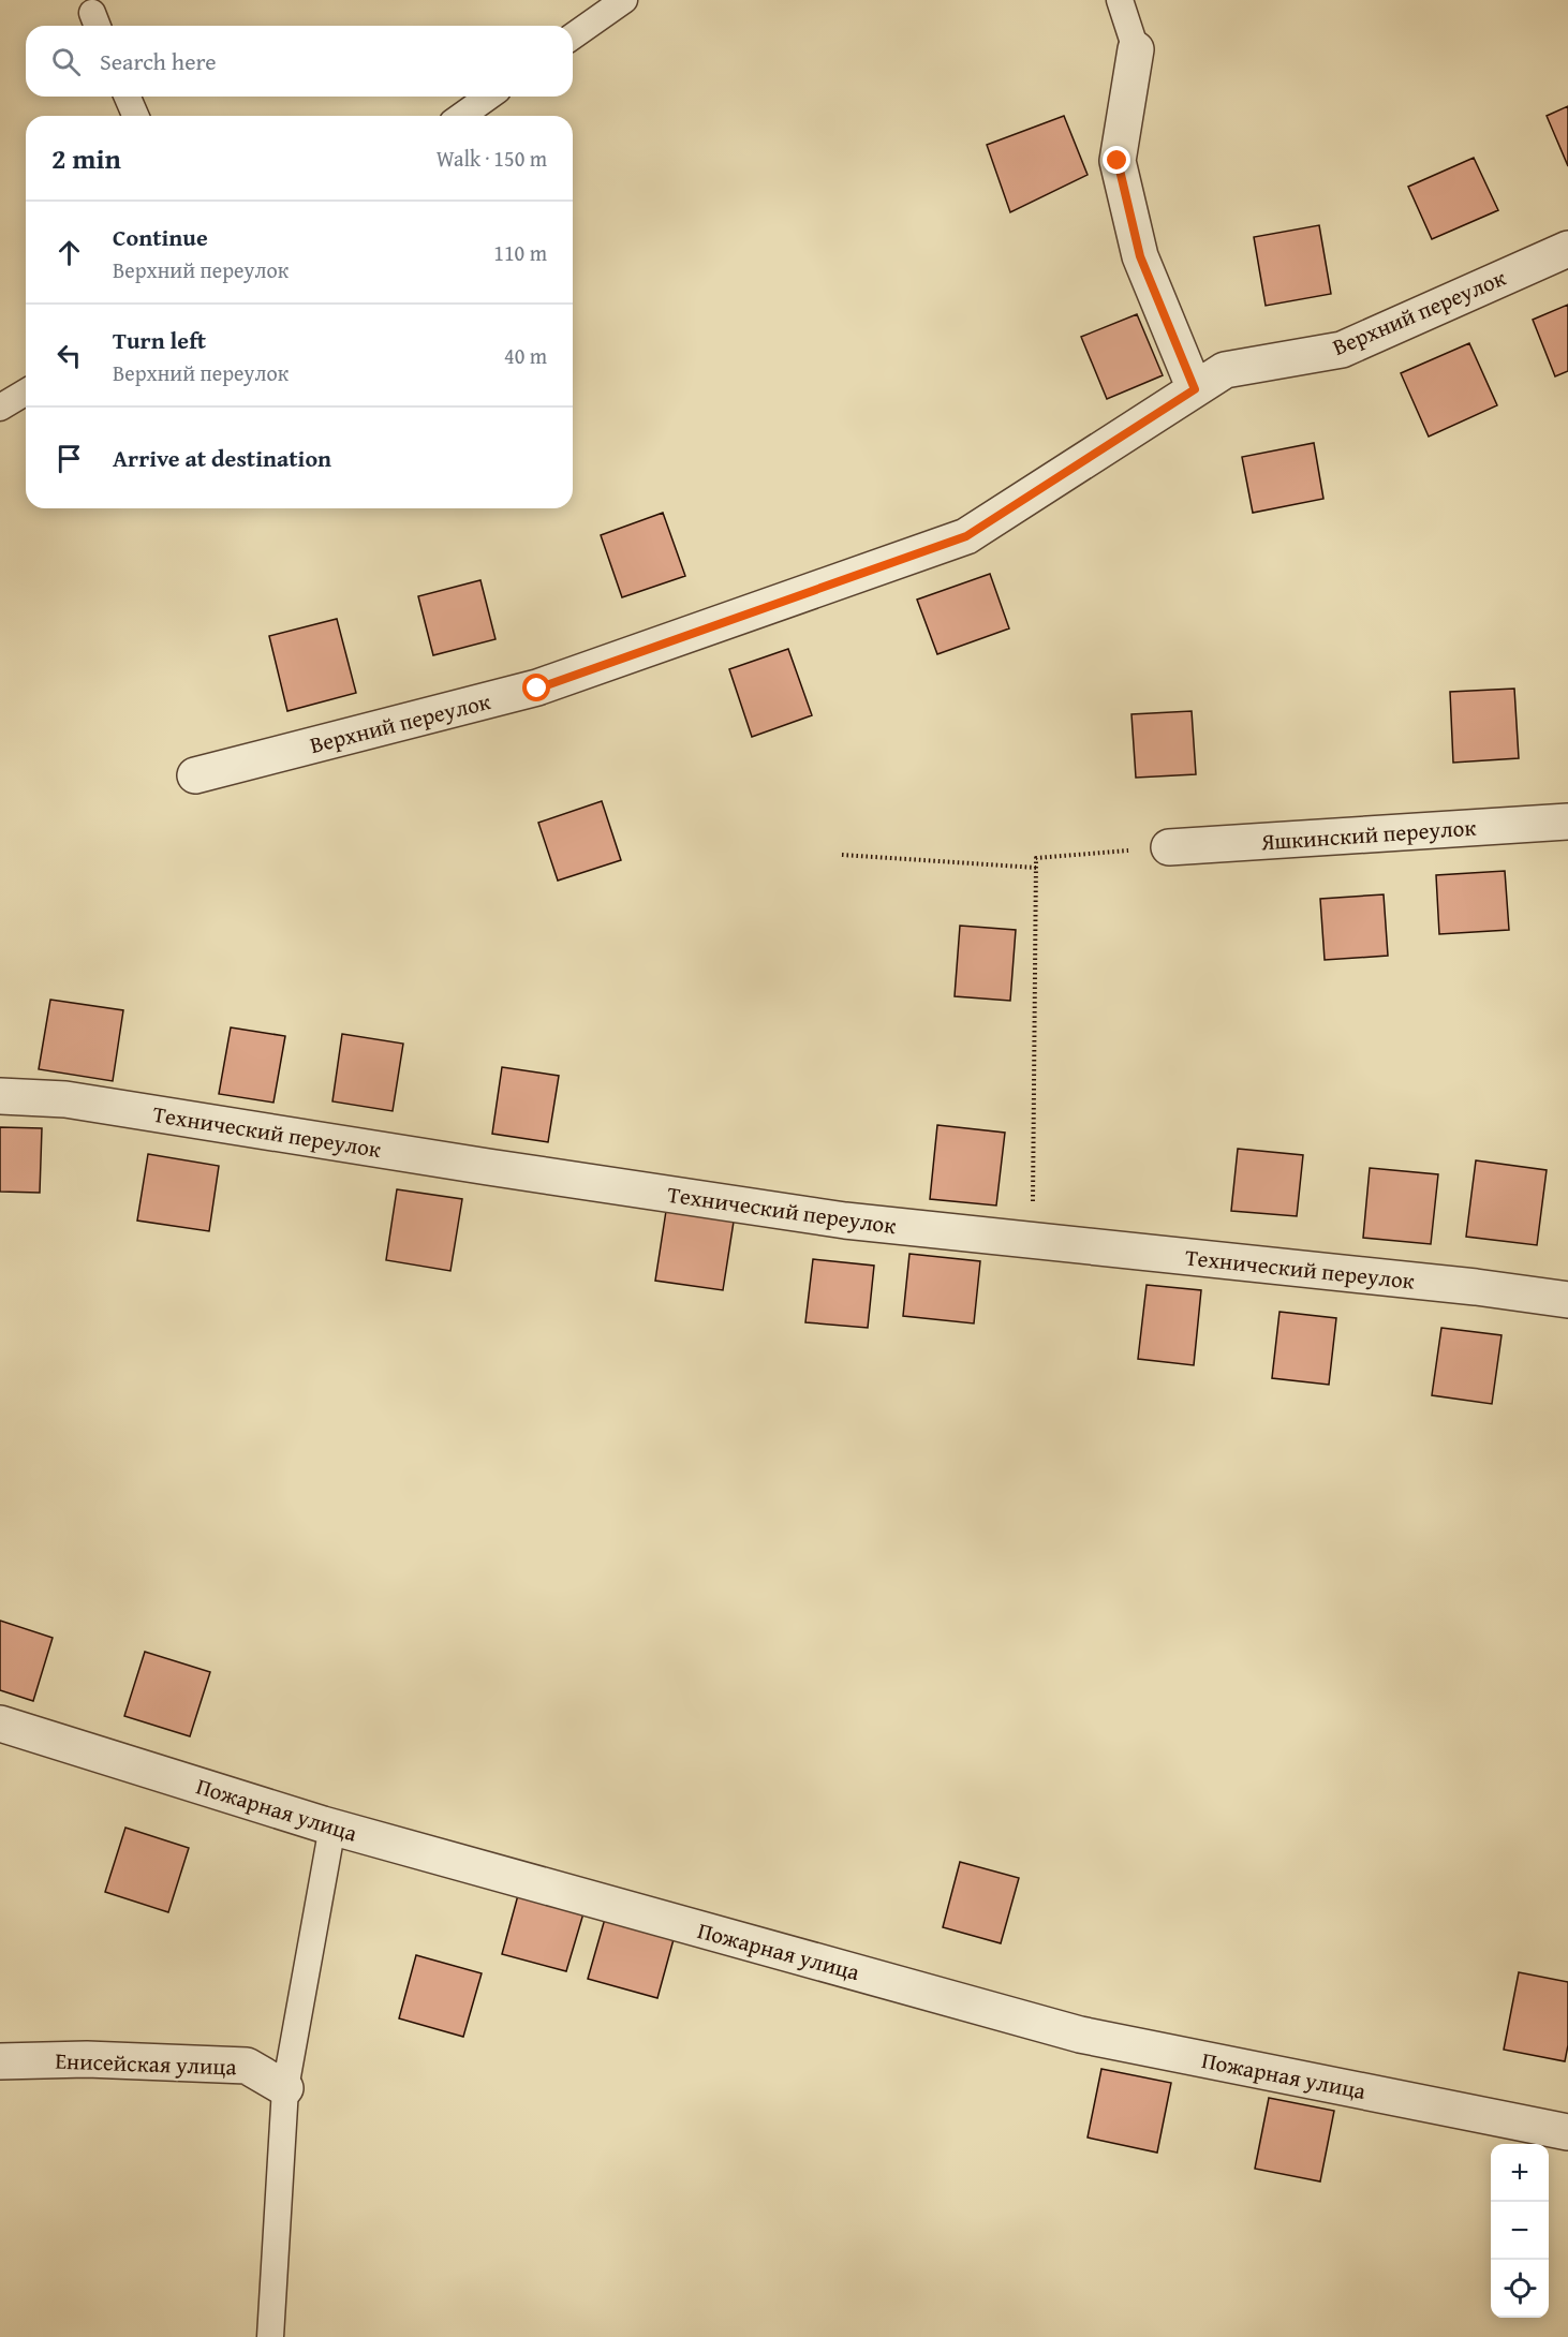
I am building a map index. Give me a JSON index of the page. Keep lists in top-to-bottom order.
{
  "streets": {
    "street": [
      "Верхний переулок",
      "Яшкинский переулок",
      "Технический переулок",
      "Пожарная улица",
      "Енисейская улица"
    ]
  },
  "page": {
    "search": "Search here",
    "heading": ["2 min", "Walk · 150 m"],
    "list": [
      ["Continue", "Верхний переулок", "110 m"],
      ["Turn left", "Верхний переулок", "40 m"],
      "Arrive at destination"
    ],
    "map_buttons": ["+", "−"]
  }
}
